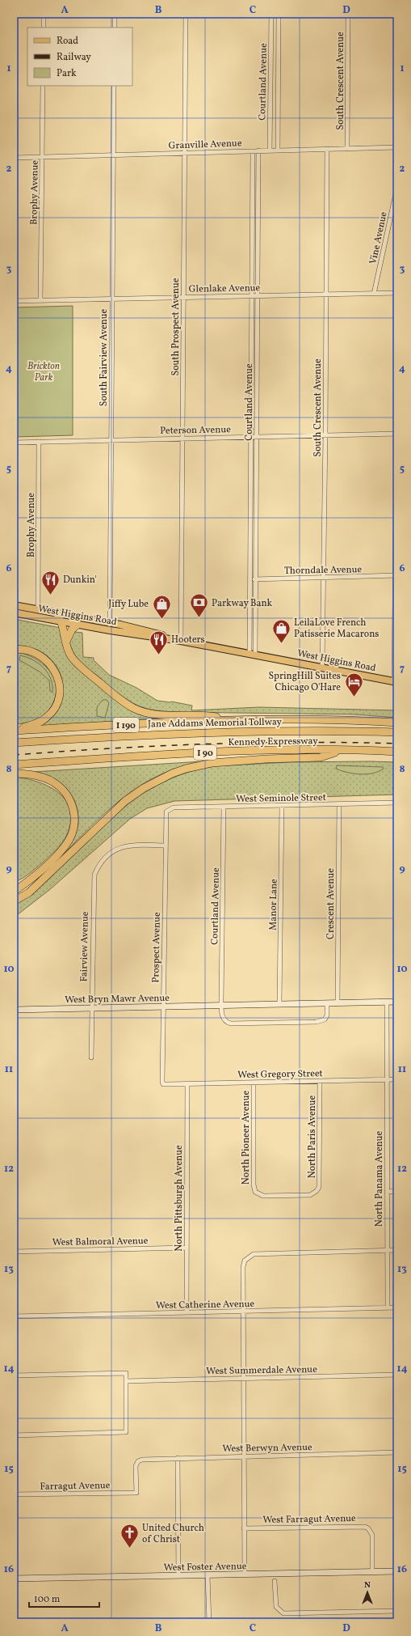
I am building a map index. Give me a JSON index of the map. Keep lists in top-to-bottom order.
{
  "streets": {
    "highway": [
      "Jane Addams Memorial Tollway",
      "I 190",
      "Kennedy Expressway",
      "I 90"
    ],
    "main road": ["West Higgins Road"],
    "street": [
      "South Crescent Avenue",
      "Courtland Avenue",
      "Granville Avenue",
      "Brophy Avenue",
      "Vine Avenue",
      "Glenlake Avenue",
      "South Prospect Avenue",
      "South Fairview Avenue",
      "Peterson Avenue",
      "Thorndale Avenue",
      "West Seminole Street",
      "Crescent Avenue",
      "Manor Lane",
      "Fairview Avenue",
      "Prospect Avenue",
      "West Bryn Mawr Avenue",
      "West Gregory Street",
      "North Paris Avenue",
      "North Pioneer Avenue",
      "North Panama Avenue",
      "North Pittsburgh Avenue",
      "West Balmoral Avenue",
      "West Catherine Avenue",
      "West Summerdale Avenue",
      "West Berwyn Avenue",
      "Farragut Avenue",
      "West Farragut Avenue",
      "West Foster Avenue"
    ]
  },
  "crossings": [
    ["South Crescent Avenue", "Granville Avenue"],
    ["South Crescent Avenue", "Glenlake Avenue"],
    ["South Crescent Avenue", "Peterson Avenue"],
    ["South Crescent Avenue", "Thorndale Avenue"],
    ["South Crescent Avenue", "West Higgins Road"],
    ["Courtland Avenue", "Granville Avenue"],
    ["Courtland Avenue", "Glenlake Avenue"],
    ["Courtland Avenue", "Peterson Avenue"],
    ["Courtland Avenue", "Thorndale Avenue"],
    ["Courtland Avenue", "West Higgins Road"],
    ["Courtland Avenue", "West Seminole Street"],
    ["Courtland Avenue", "West Bryn Mawr Avenue"],
    ["Granville Avenue", "Brophy Avenue"],
    ["Granville Avenue", "South Prospect Avenue"],
    ["Granville Avenue", "South Fairview Avenue"],
    ["Brophy Avenue", "Glenlake Avenue"],
    ["Brophy Avenue", "Peterson Avenue"],
    ["Brophy Avenue", "West Higgins Road"],
    ["Vine Avenue", "Glenlake Avenue"],
    ["Glenlake Avenue", "South Prospect Avenue"],
    ["Glenlake Avenue", "South Fairview Avenue"],
    ["South Prospect Avenue", "Peterson Avenue"],
    ["South Prospect Avenue", "West Higgins Road"],
    ["South Fairview Avenue", "Peterson Avenue"],
    ["South Fairview Avenue", "West Higgins Road"],
    ["West Seminole Street", "Crescent Avenue"],
    ["West Seminole Street", "Manor Lane"],
    ["West Seminole Street", "Prospect Avenue"],
    ["Crescent Avenue", "West Bryn Mawr Avenue"],
    ["Manor Lane", "West Bryn Mawr Avenue"],
    ["Fairview Avenue", "Prospect Avenue"],
    ["Fairview Avenue", "West Bryn Mawr Avenue"],
    ["Prospect Avenue", "West Bryn Mawr Avenue"],
    ["Prospect Avenue", "West Gregory Street"],
    ["West Bryn Mawr Avenue", "North Panama Avenue"],
    ["West Gregory Street", "North Paris Avenue"],
    ["West Gregory Street", "North Pioneer Avenue"],
    ["West Gregory Street", "North Panama Avenue"],
    ["West Gregory Street", "North Pittsburgh Avenue"],
    ["North Paris Avenue", "North Pioneer Avenue"],
    ["North Panama Avenue", "West Catherine Avenue"],
    ["North Pittsburgh Avenue", "West Balmoral Avenue"],
    ["North Pittsburgh Avenue", "West Catherine Avenue"],
    ["West Berwyn Avenue", "Farragut Avenue"],
    ["West Farragut Avenue", "West Foster Avenue"]
  ],
  "parks": ["Brickton Park"],
  "places": {
    "restaurant": ["Dunkin'", "Hooters"],
    "bank": ["Parkway Bank"],
    "shop": ["Jiffy Lube", "LeilaLove French Patisserie Macarons"],
    "hotel": ["SpringHill Suites Chicago O'Hare"],
    "church": ["United Church of Christ"]
  },
  "legend": ["Road", "Railway", "Park"],
  "scale_bar": "100 m",
  "north": "top",
  "grid": {
    "columns": [
      "A",
      "B",
      "C",
      "D"
    ],
    "rows": [
      "1",
      "2",
      "3",
      "4",
      "5",
      "6",
      "7",
      "8",
      "9",
      "10",
      "11",
      "12",
      "13",
      "14",
      "15",
      "16"
    ]
  }
}
